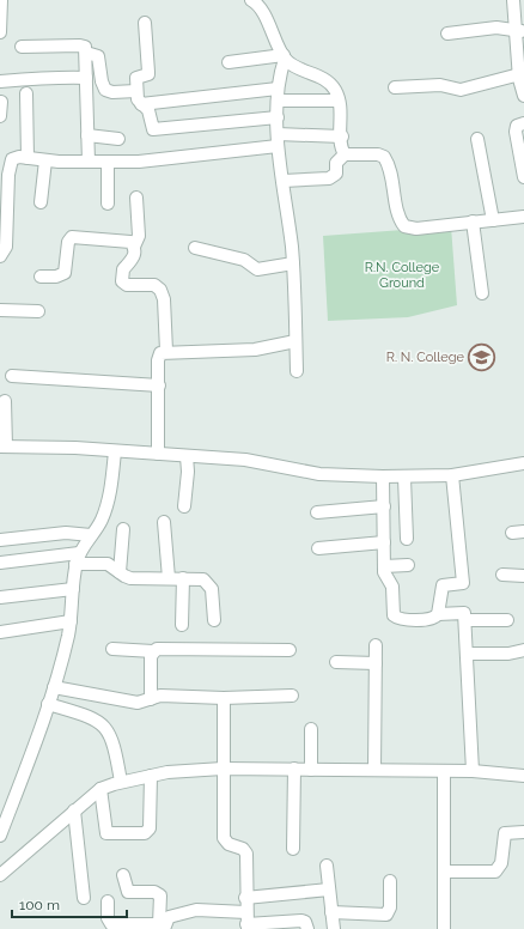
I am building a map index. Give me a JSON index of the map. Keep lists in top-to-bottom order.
{
  "parks": ["R.N. College Ground"],
  "places": {
    "school or university": ["R. N. College"]
  },
  "scale_bar": "100 m"
}
